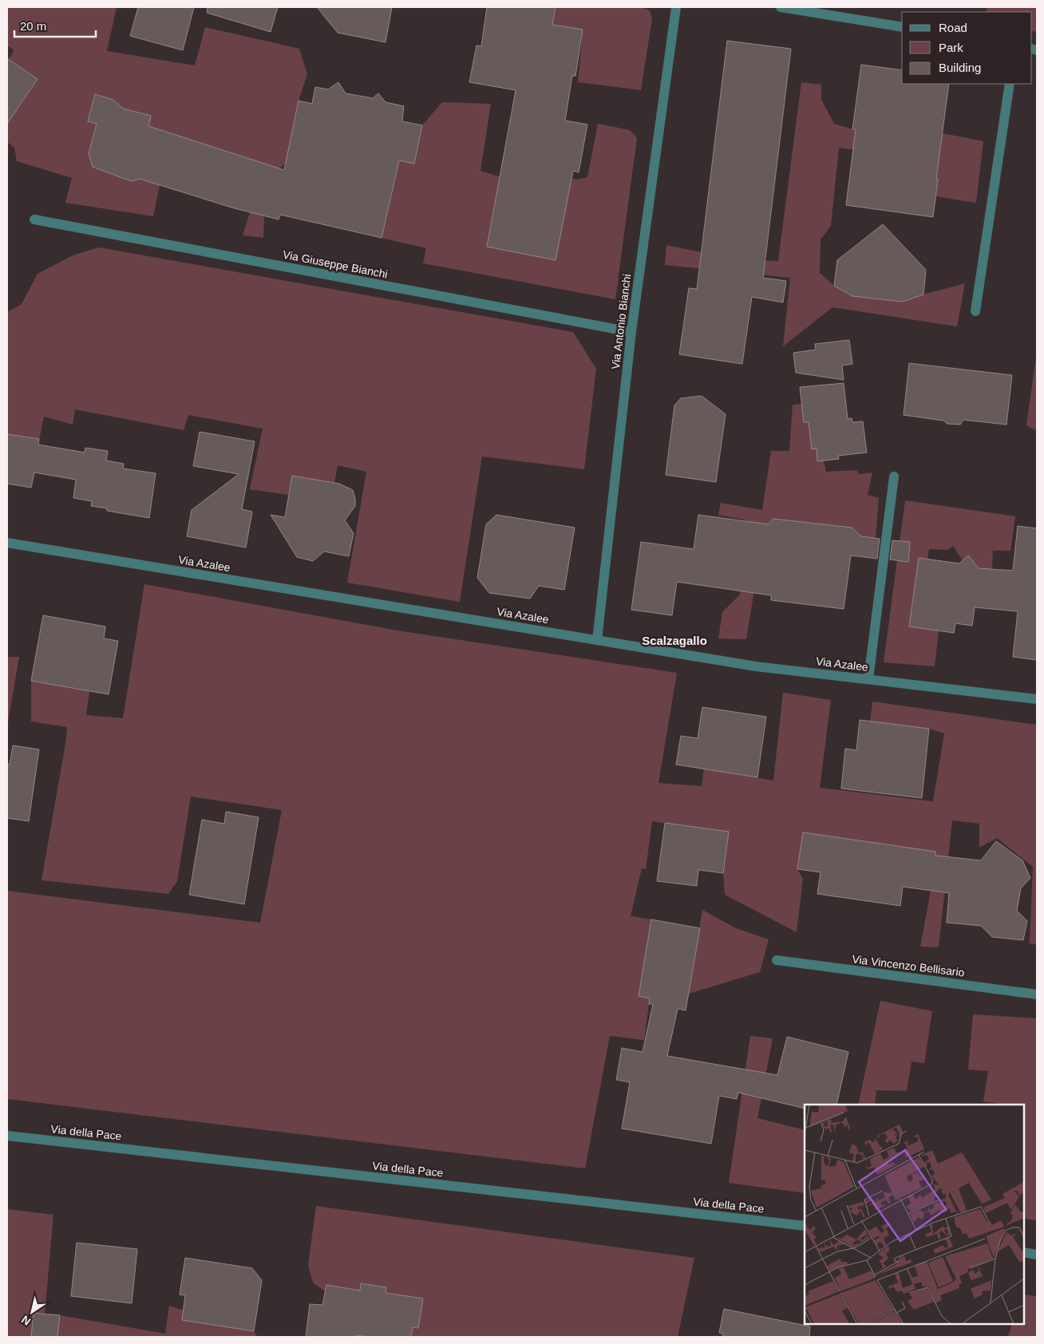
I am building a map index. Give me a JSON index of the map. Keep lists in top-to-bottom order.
{
  "streets": {
    "street": [
      "Via Giuseppe Bianchi",
      "Via Antonio Bianchi",
      "Via Azalee",
      "Via Vincenzo Bellisario",
      "Via della Pace"
    ]
  },
  "crossings": [
    ["Via Giuseppe Bianchi", "Via Antonio Bianchi"],
    ["Via Antonio Bianchi", "Via Azalee"]
  ],
  "districts": ["Scalzagallo"],
  "legend": ["Road", "Park", "Building"],
  "scale_bar": "20 m",
  "north": "bottom left"
}
